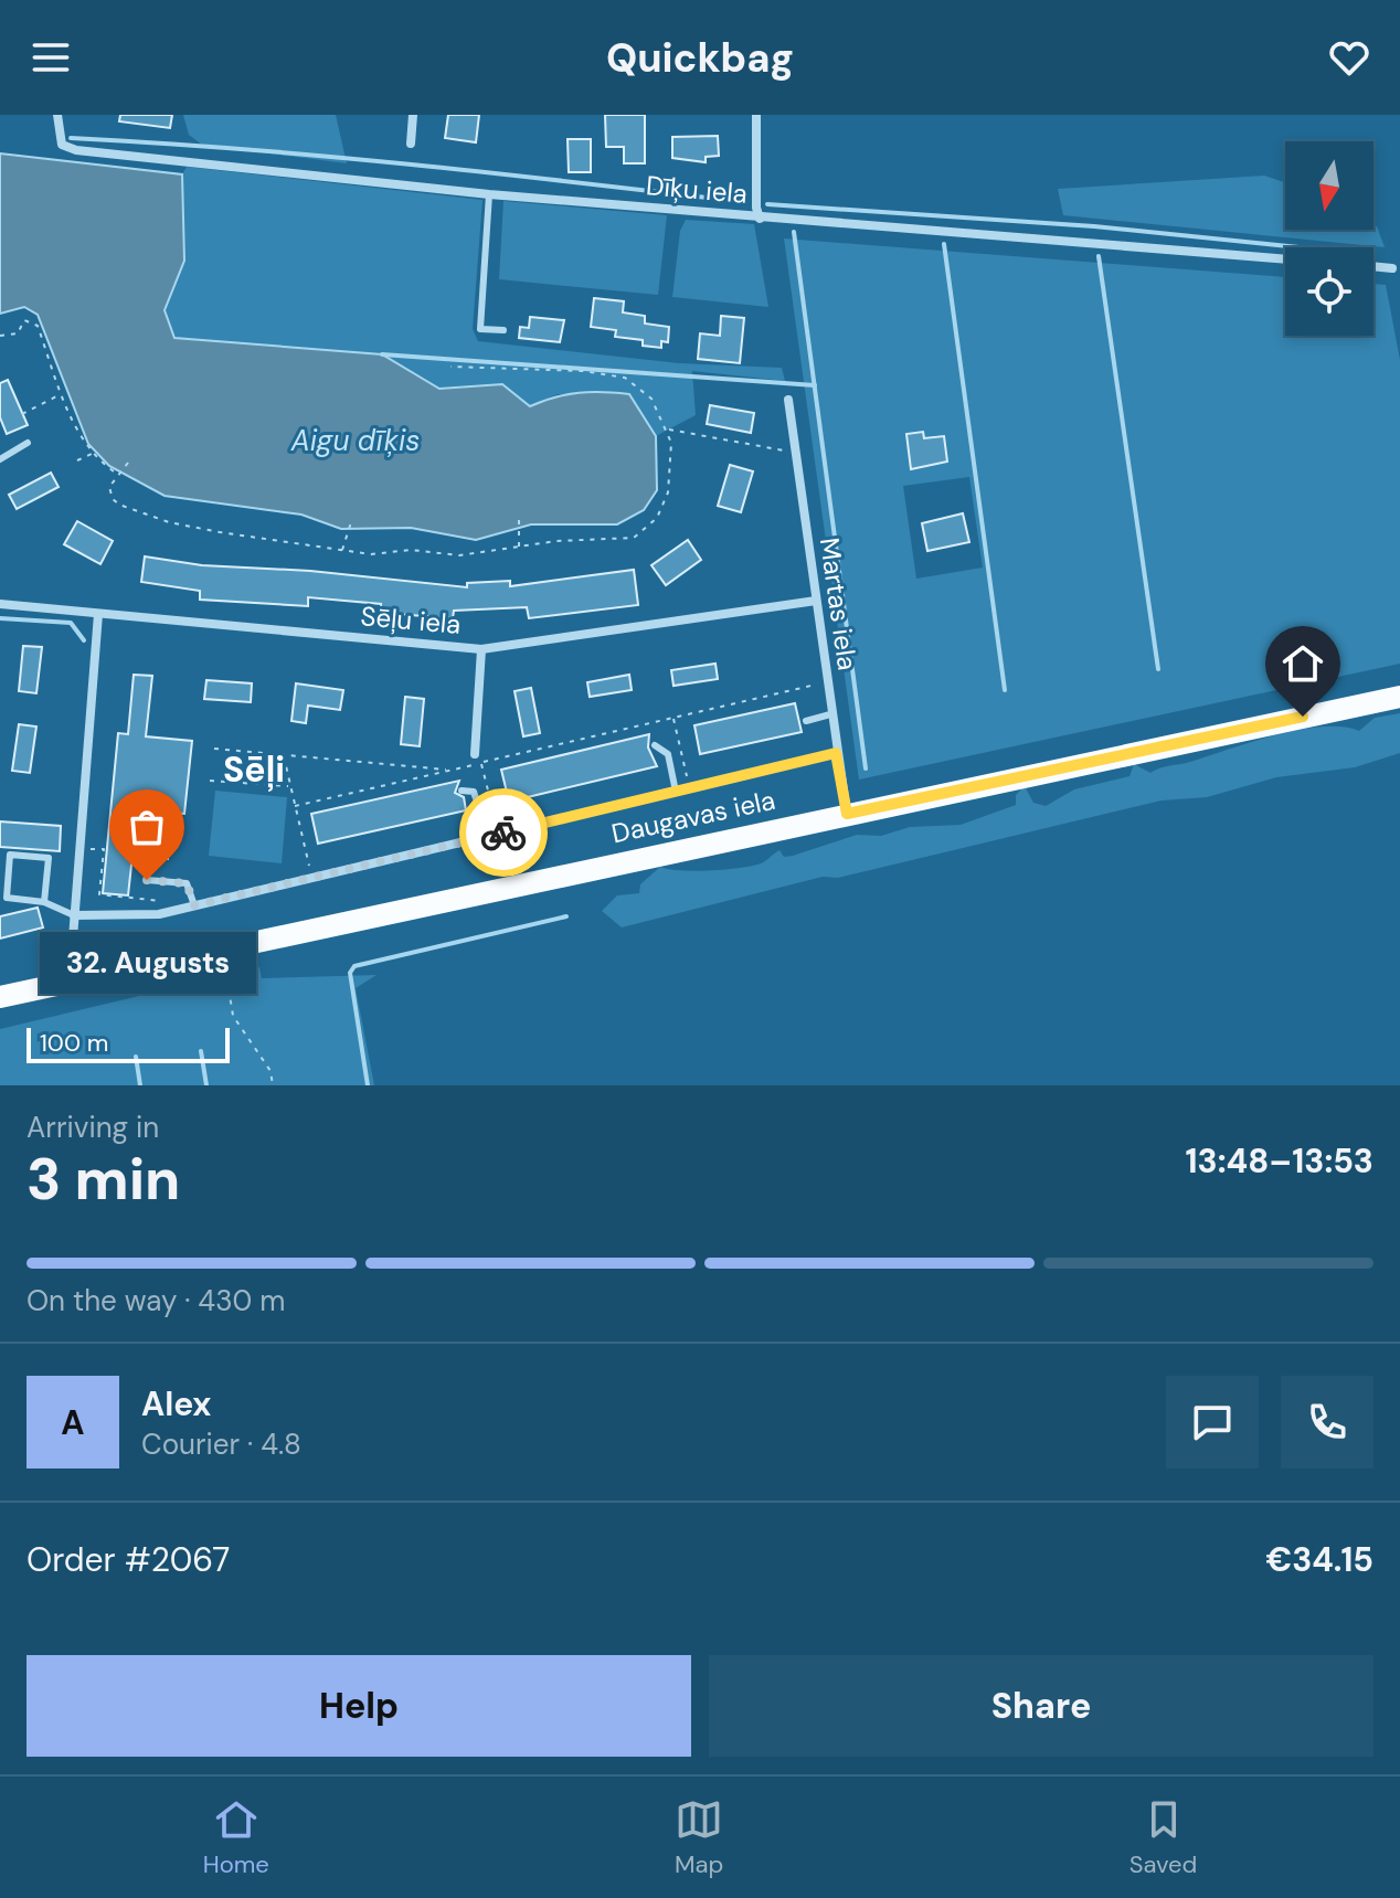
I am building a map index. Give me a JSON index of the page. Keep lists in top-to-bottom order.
{
  "streets": {
    "main road": ["Daugavas iela"],
    "street": ["Dīķu iela", "Martas iela", "Sēļu iela"]
  },
  "crossings": [
    ["Martas iela", "Sēļu iela"],
    ["Martas iela", "Daugavas iela"]
  ],
  "districts": ["Sēļi"],
  "water": ["Aigu dīķis"],
  "places": ["32. Augusts"],
  "scale_bar": "100 m",
  "north": "bottom",
  "page": {
    "header": "Quickbag",
    "bubble": "32. Augusts",
    "scale": "100 m",
    "heading": ["3 min", "Arriving in", "13:48–13:53"],
    "panel": [
      "Alex",
      "Courier · 4.8",
      "Order #2067",
      "€34.15"
    ],
    "bar": "On the way · 430 m",
    "round": "A",
    "buttons": ["Help", "Share"],
    "tabs": ["Home", "Map", "Saved"]
  }
}
